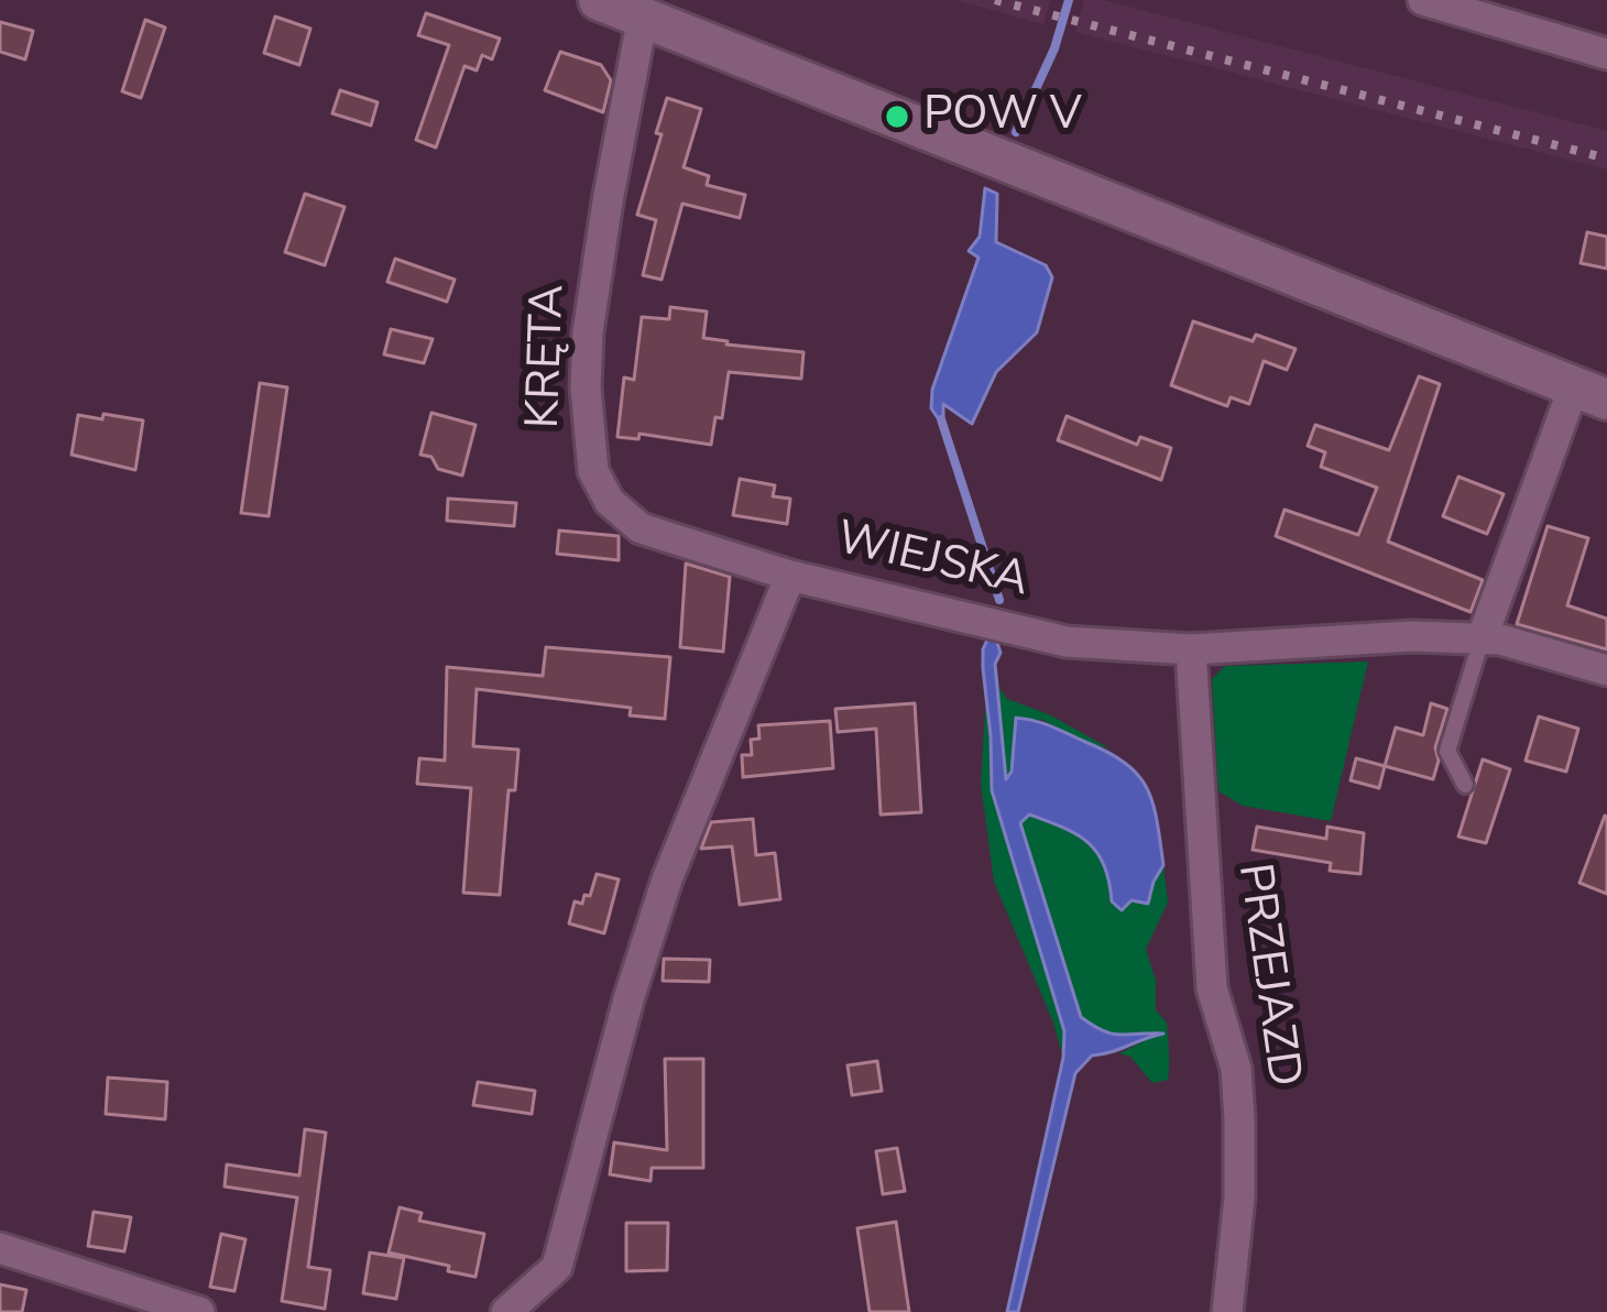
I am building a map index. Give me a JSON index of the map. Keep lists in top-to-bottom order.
{
  "streets": {
    "street": ["KRĘTA", "WIEJSKA", "PRZEJAZD"]
  },
  "crossings": [
    ["KRĘTA", "WIEJSKA"],
    ["WIEJSKA", "PRZEJAZD"]
  ],
  "places": ["POW V"]
}
